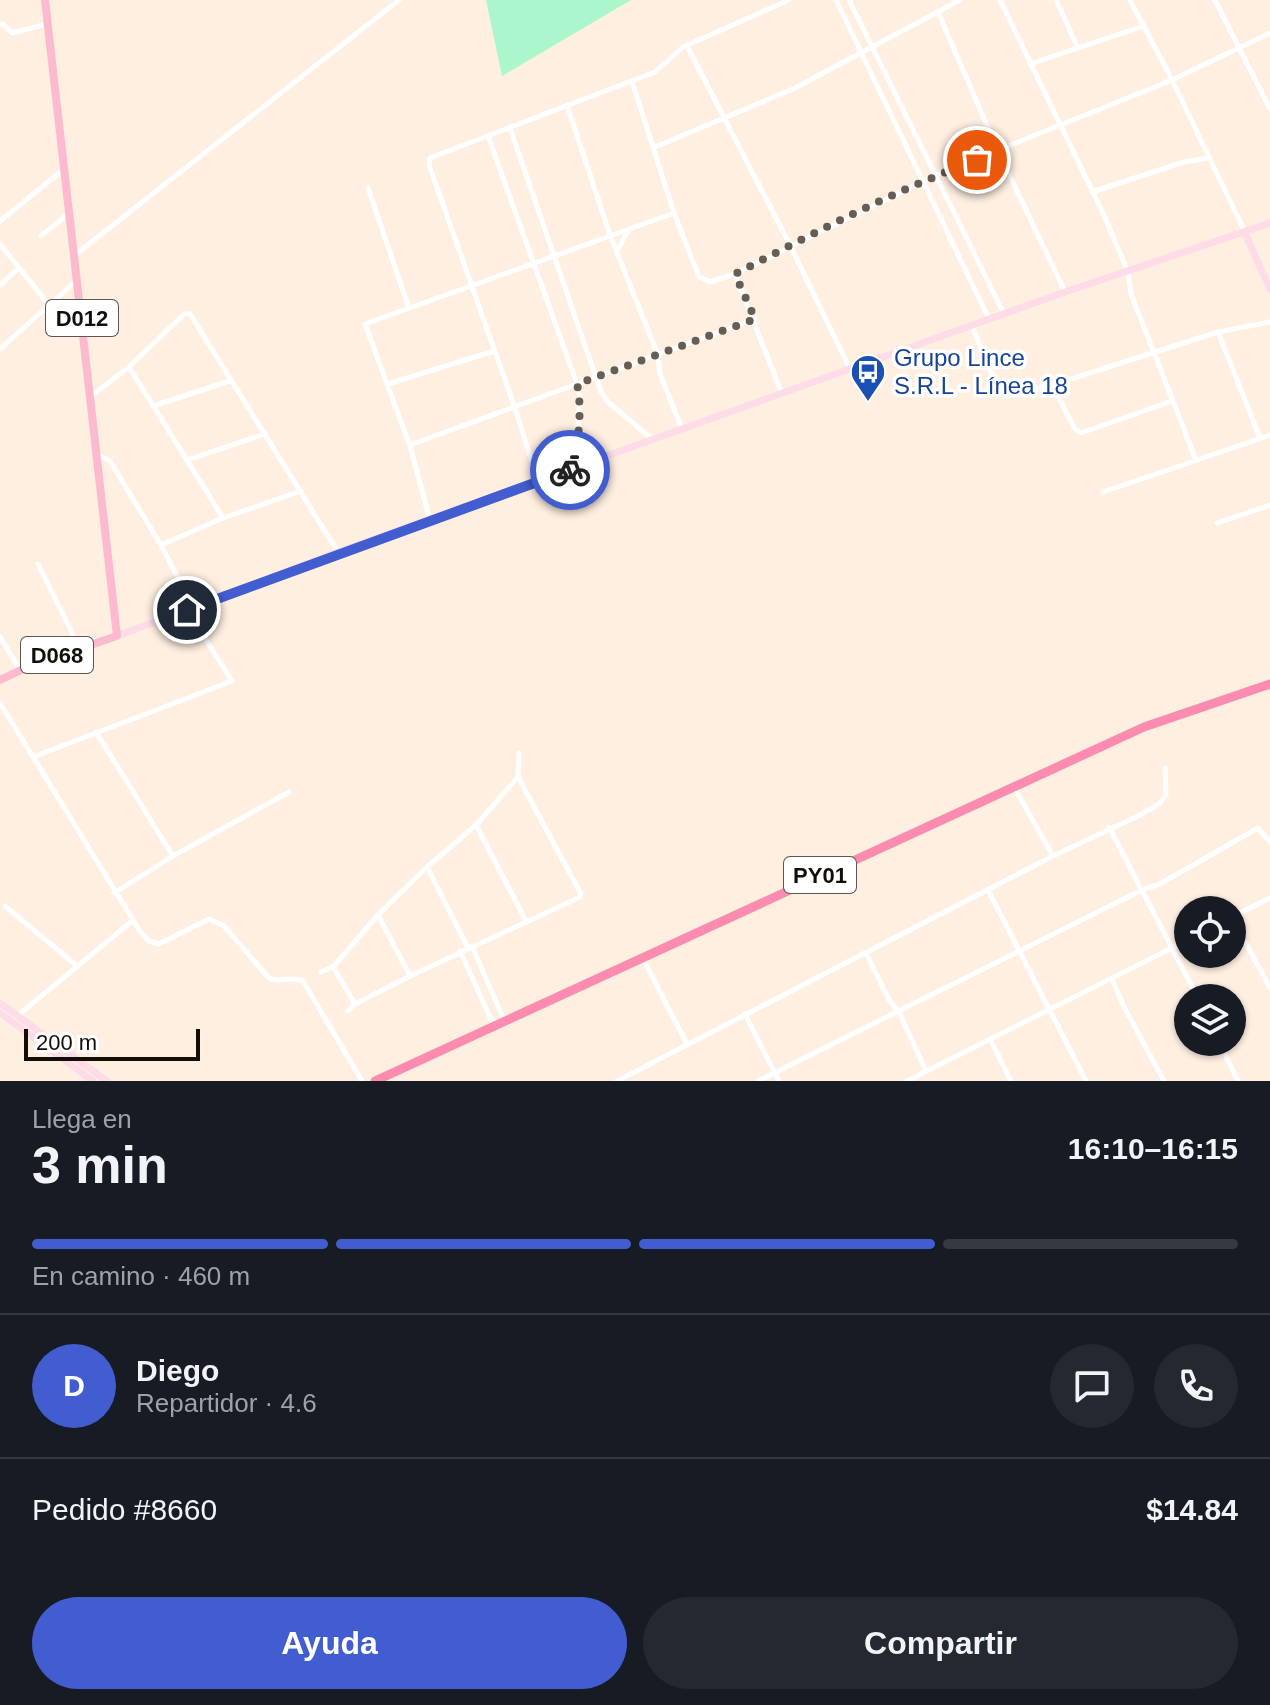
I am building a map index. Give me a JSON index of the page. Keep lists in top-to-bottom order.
{
  "streets": {
    "highway": ["PY01"],
    "main road": ["D012", "D068"]
  },
  "crossings": [
    ["D012", "D068"]
  ],
  "places": {
    "bus stop": ["Grupo Lince S.R.L - Línea 18"]
  },
  "scale_bar": "200 m",
  "page": {
    "scale": "200 m",
    "heading": ["3 min", "Llega en", "16:10–16:15"],
    "panel": [
      "Diego",
      "Repartidor · 4.6",
      "Pedido #8660",
      "$14.84"
    ],
    "bar": "En camino · 460 m",
    "round": "D",
    "buttons": ["Ayuda", "Compartir"]
  }
}
